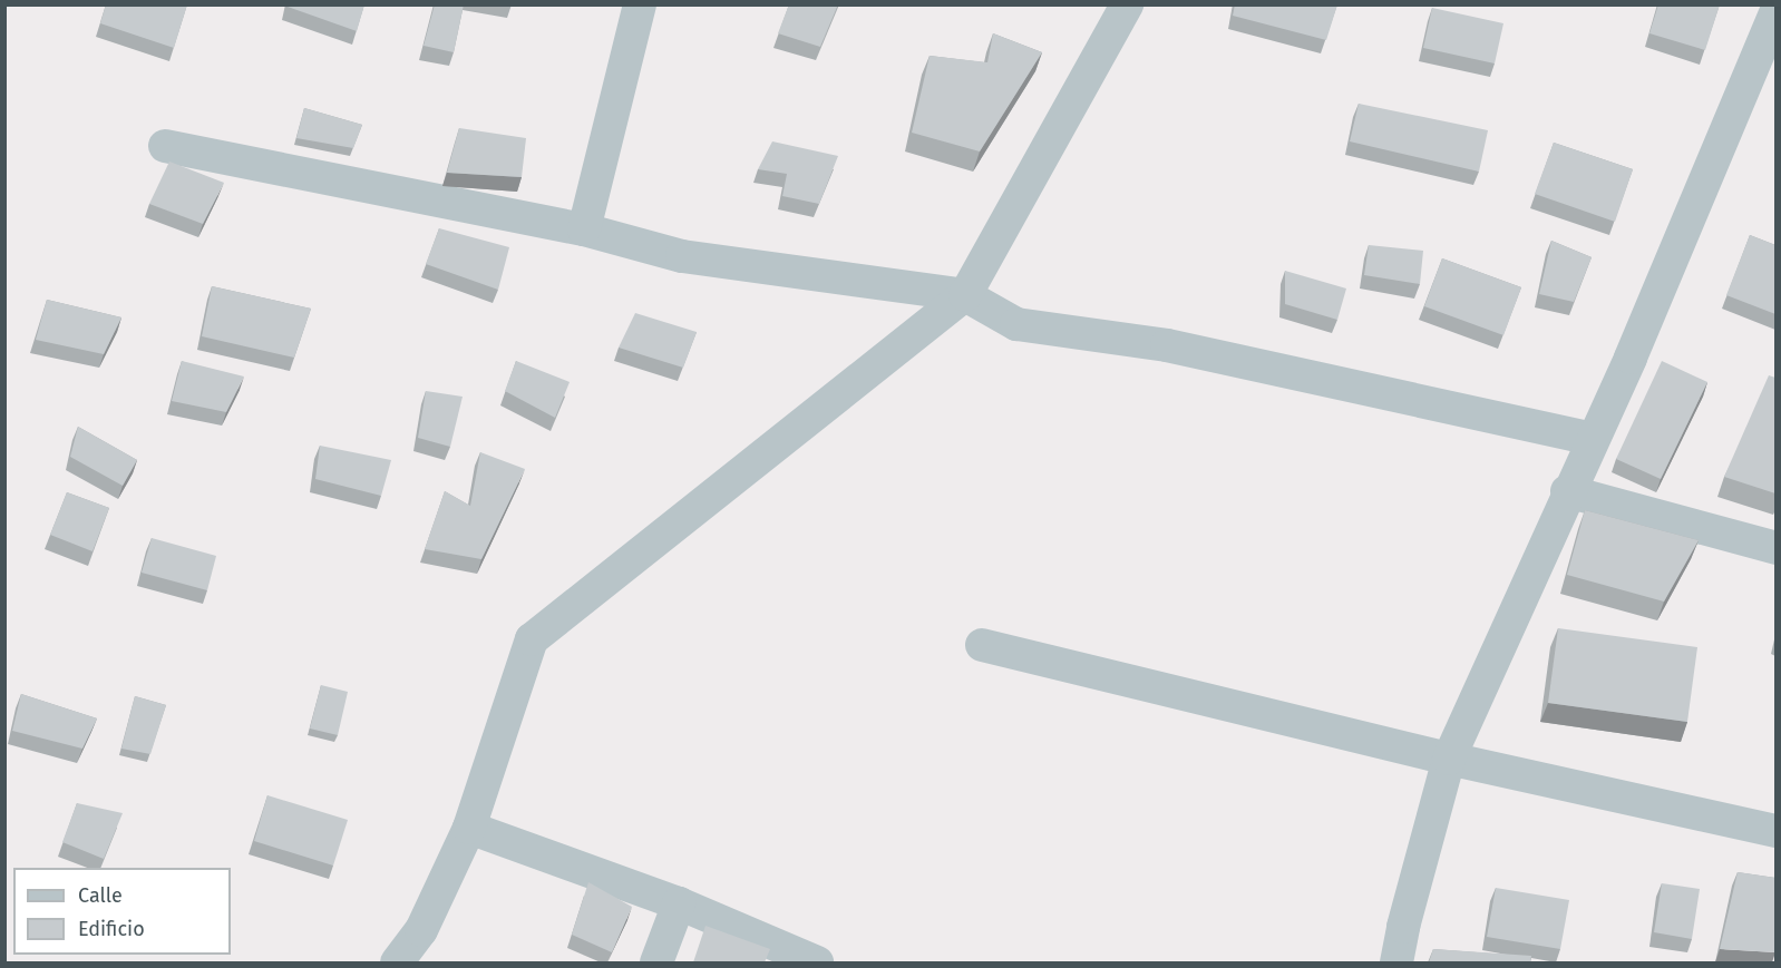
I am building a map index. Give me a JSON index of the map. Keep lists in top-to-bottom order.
{
  "legend": ["Calle", "Edificio"]
}
